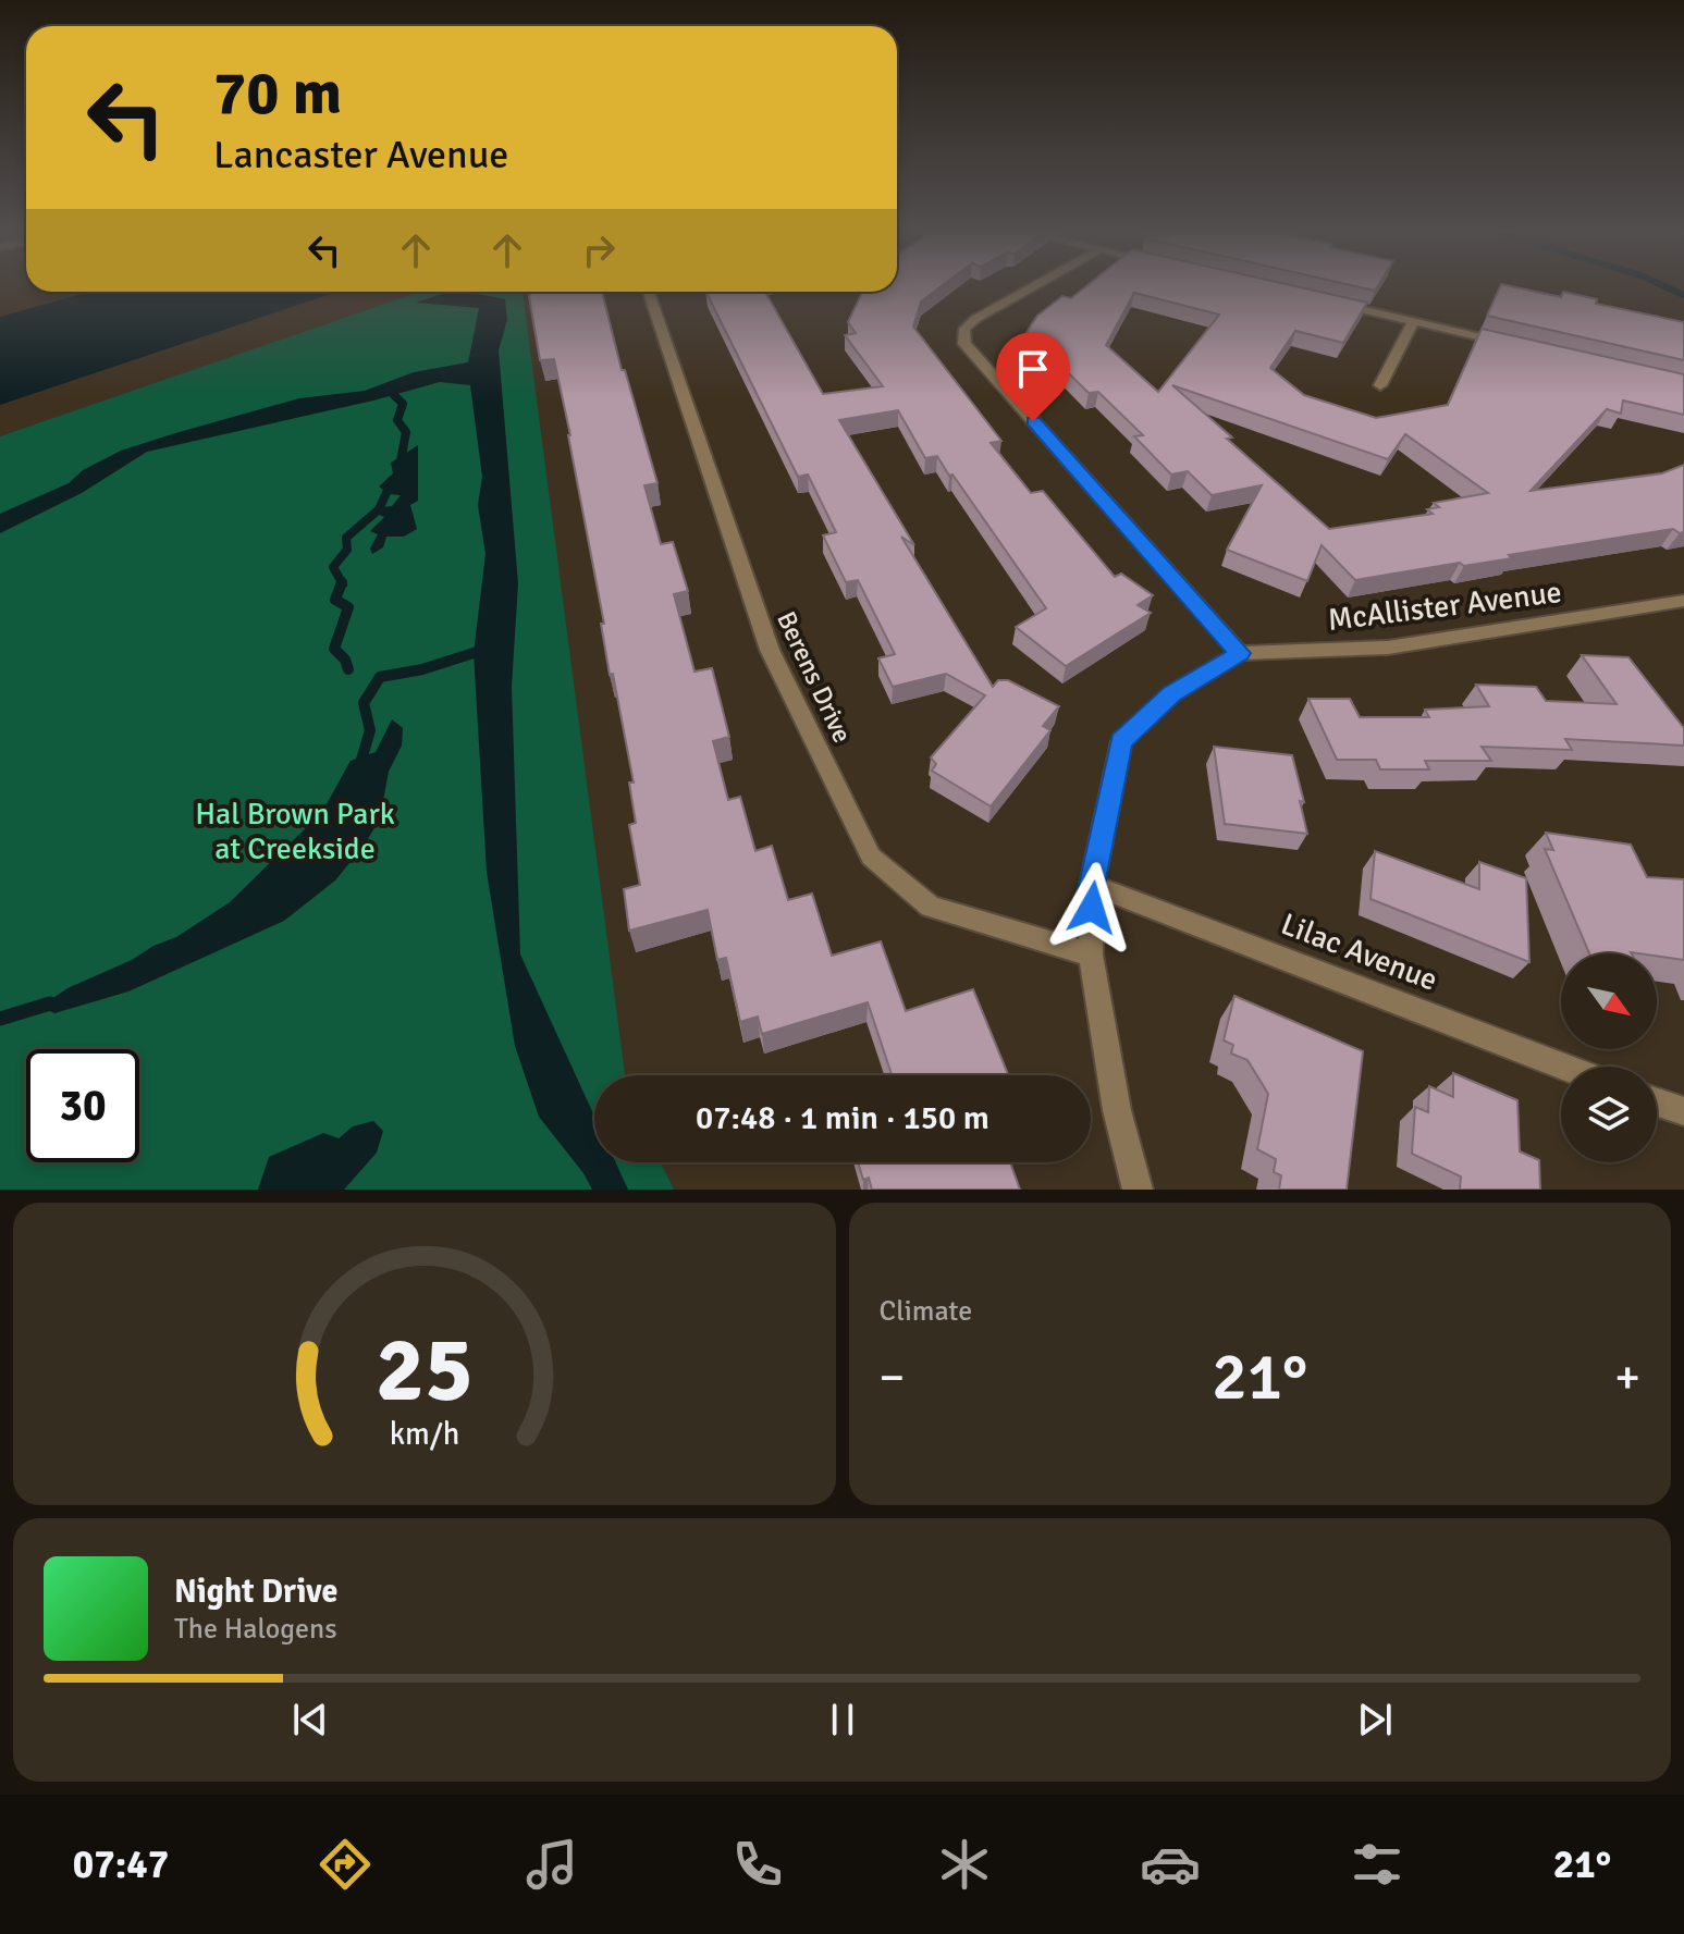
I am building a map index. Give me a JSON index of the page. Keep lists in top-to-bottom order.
{
  "streets": {
    "street": ["McAllister Avenue", "Berens Drive", "Lilac Avenue"]
  },
  "crossings": [
    ["McAllister Avenue", "Berens Drive"],
    ["McAllister Avenue", "Lilac Avenue"]
  ],
  "parks": ["Hal Brown Park at Creekside"],
  "north": "bottom right",
  "page": {
    "turn": ["70 m", "Lancaster Avenue"],
    "limit": "30",
    "trip": "07:48 · 1 min · 150 m",
    "tile": "Climate",
    "heat": ["−", "21°", "+"],
    "song": ["Night Drive", "The Halogens"],
    "tabs": ["07:47", "21°"],
    "gauge": ["25", "km/h"]
  }
}
